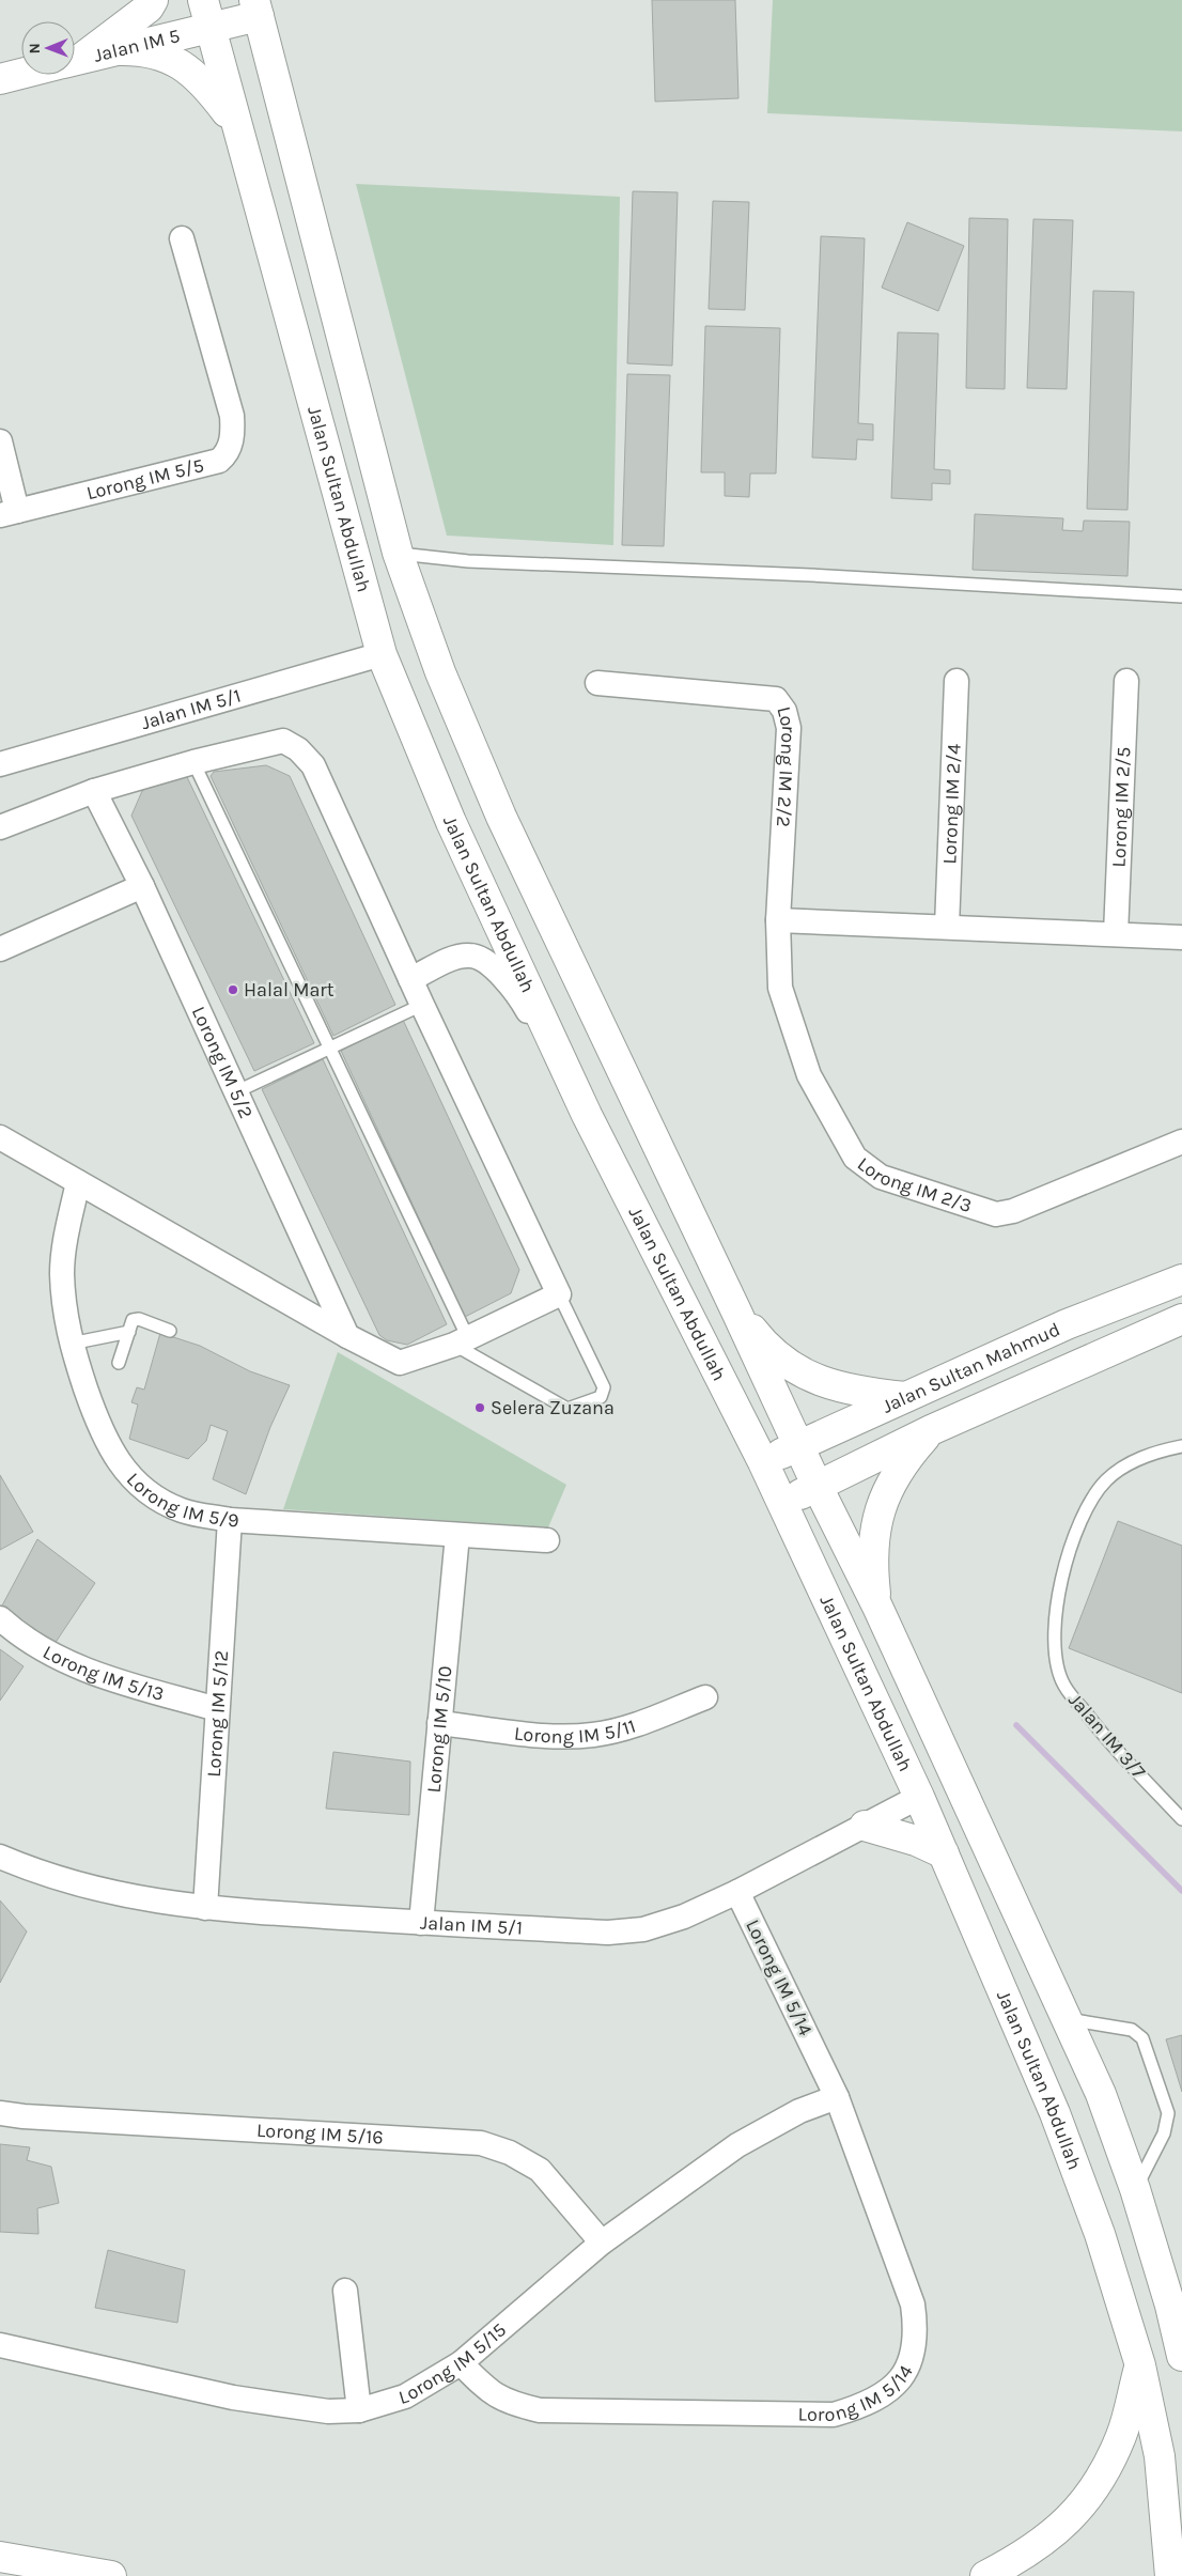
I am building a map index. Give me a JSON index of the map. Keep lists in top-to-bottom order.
{
  "streets": {
    "main road": ["Jalan IM 5", "Jalan Sultan Abdullah", "Jalan Sultan Mahmud"],
    "street": [
      "Lorong IM 5/5",
      "Jalan IM 5/1",
      "Lorong IM 2/2",
      "Lorong IM 2/4",
      "Lorong IM 2/5",
      "Lorong IM 5/2",
      "Lorong IM 2/3",
      "Lorong IM 5/9",
      "Lorong IM 5/13",
      "Lorong IM 5/12",
      "Lorong IM 5/11",
      "Lorong IM 5/10",
      "Lorong IM 5/14",
      "Lorong IM 5/16",
      "Lorong IM 5/15"
    ],
    "lane": ["Jalan IM 3/7"]
  },
  "crossings": [
    ["Jalan IM 5", "Jalan Sultan Abdullah"],
    ["Jalan Sultan Abdullah", "Jalan IM 5/1"],
    ["Jalan Sultan Abdullah", "Jalan Sultan Mahmud"],
    ["Jalan IM 5/1", "Lorong IM 5/12"],
    ["Jalan IM 5/1", "Lorong IM 5/10"],
    ["Jalan IM 5/1", "Lorong IM 5/14"],
    ["Lorong IM 2/2", "Lorong IM 2/3"],
    ["Lorong IM 5/9", "Lorong IM 5/12"],
    ["Lorong IM 5/9", "Lorong IM 5/10"],
    ["Lorong IM 5/13", "Lorong IM 5/12"],
    ["Lorong IM 5/11", "Lorong IM 5/10"],
    ["Lorong IM 5/14", "Lorong IM 5/15"],
    ["Lorong IM 5/16", "Lorong IM 5/15"]
  ],
  "places": ["Halal Mart", "Selera Zuzana"],
  "north": "left"
}
